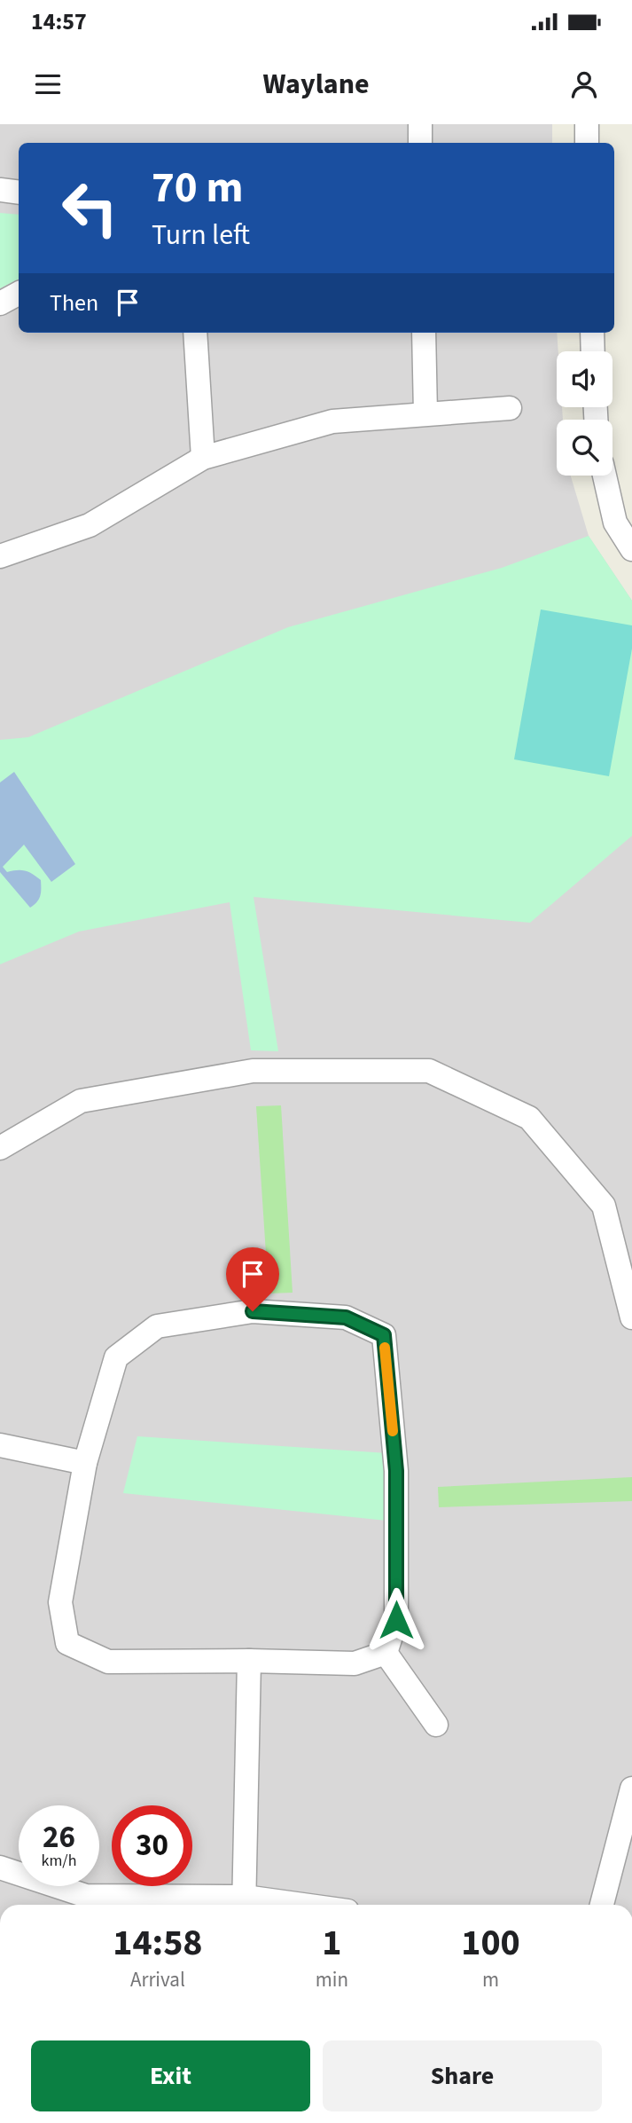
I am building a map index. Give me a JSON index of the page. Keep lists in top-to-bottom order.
{
  "page": {
    "status": "14:57",
    "header": "Waylane",
    "turn": ["70 m", "Turn left"],
    "then": "Then",
    "speed": "26 km/h",
    "limit": "30",
    "eta": [
      "14:58",
      "Arrival",
      "1",
      "min",
      "100",
      "m"
    ],
    "buttons": ["Exit", "Share"]
  }
}
